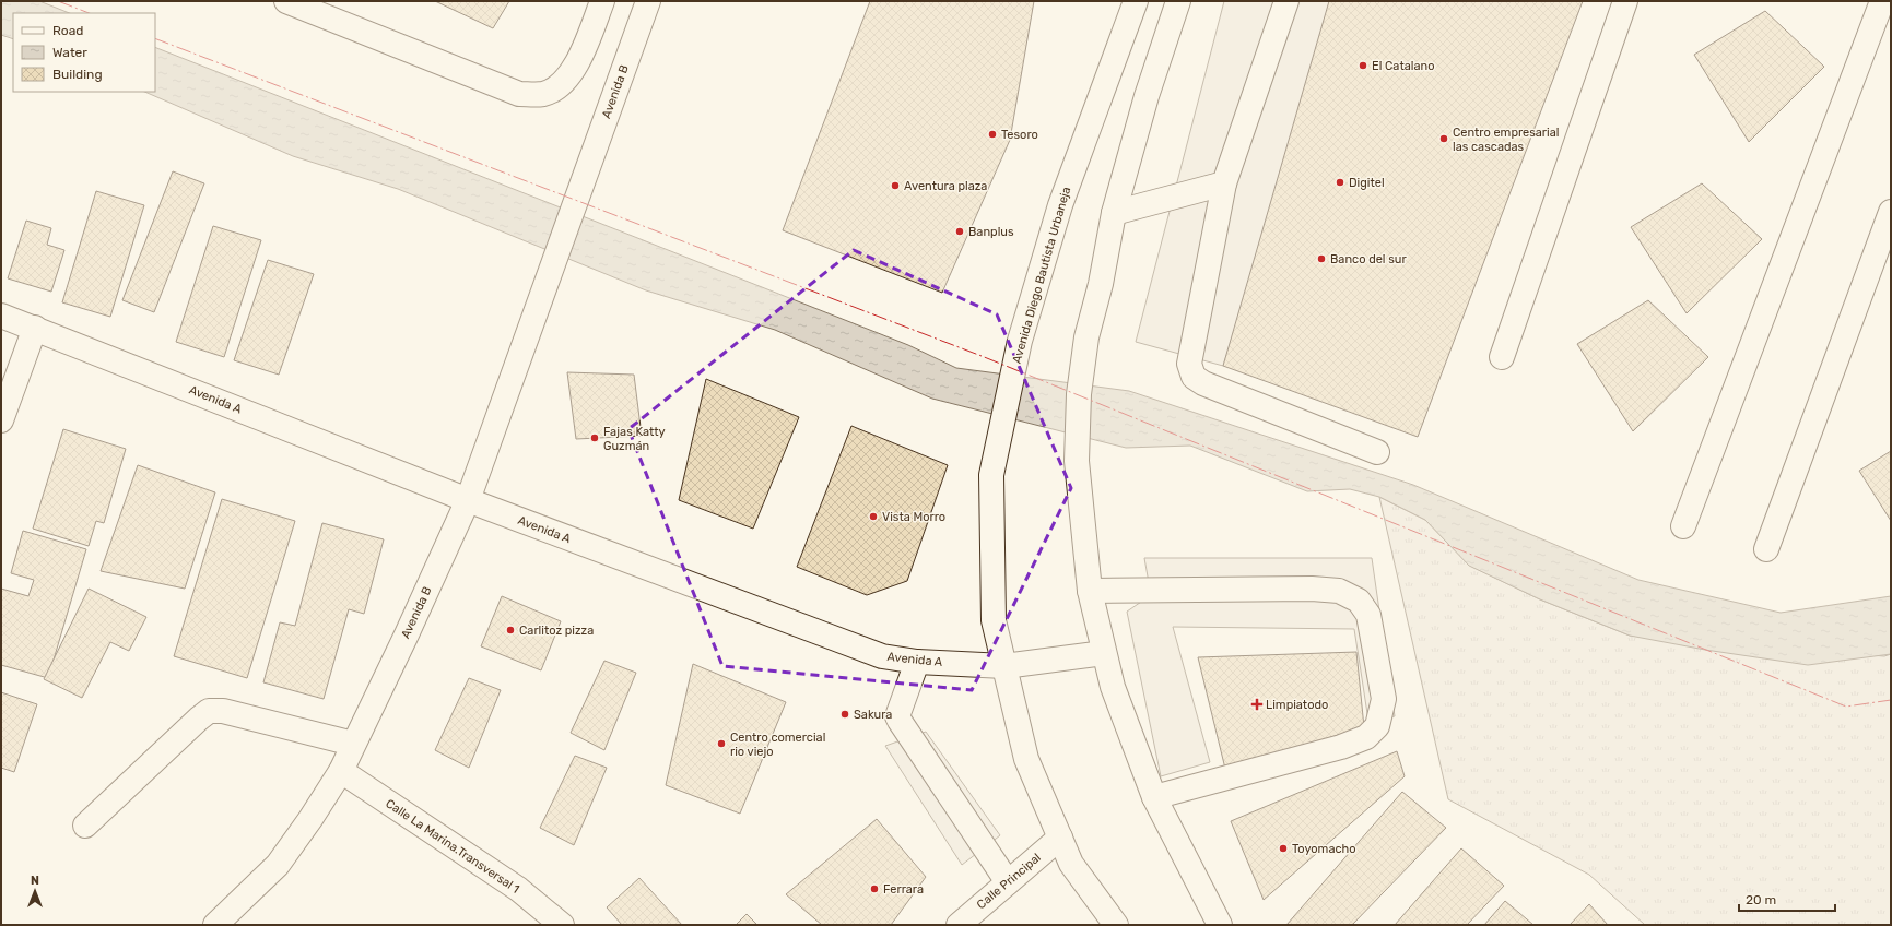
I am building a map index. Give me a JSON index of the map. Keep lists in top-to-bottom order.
{
  "streets": {
    "street": [
      "Avenida B",
      "Avenida Diego Bautista Urbaneja",
      "Avenida A",
      "Calle La Marina.Transversal 1",
      "Calle Principal"
    ]
  },
  "crossings": [
    ["Avenida B", "Avenida A"],
    ["Avenida B", "Calle La Marina.Transversal 1"],
    ["Avenida Diego Bautista Urbaneja", "Avenida A"],
    ["Avenida Diego Bautista Urbaneja", "Calle Principal"]
  ],
  "places": {
    "other": [
      "El Catalano",
      "Tesoro",
      "Centro empresarial las cascadas",
      "Digitel",
      "Aventura plaza",
      "Banplus",
      "Banco del sur",
      "Fajas Katty Guzmán",
      "Vista Morro",
      "Carlitoz pizza",
      "Sakura",
      "Centro comercial rio viejo",
      "Toyomacho",
      "Ferrara"
    ],
    "health": ["Limpiatodo"]
  },
  "legend": ["Road", "Water", "Building"],
  "scale_bar": "20 m",
  "north": "top"
}
